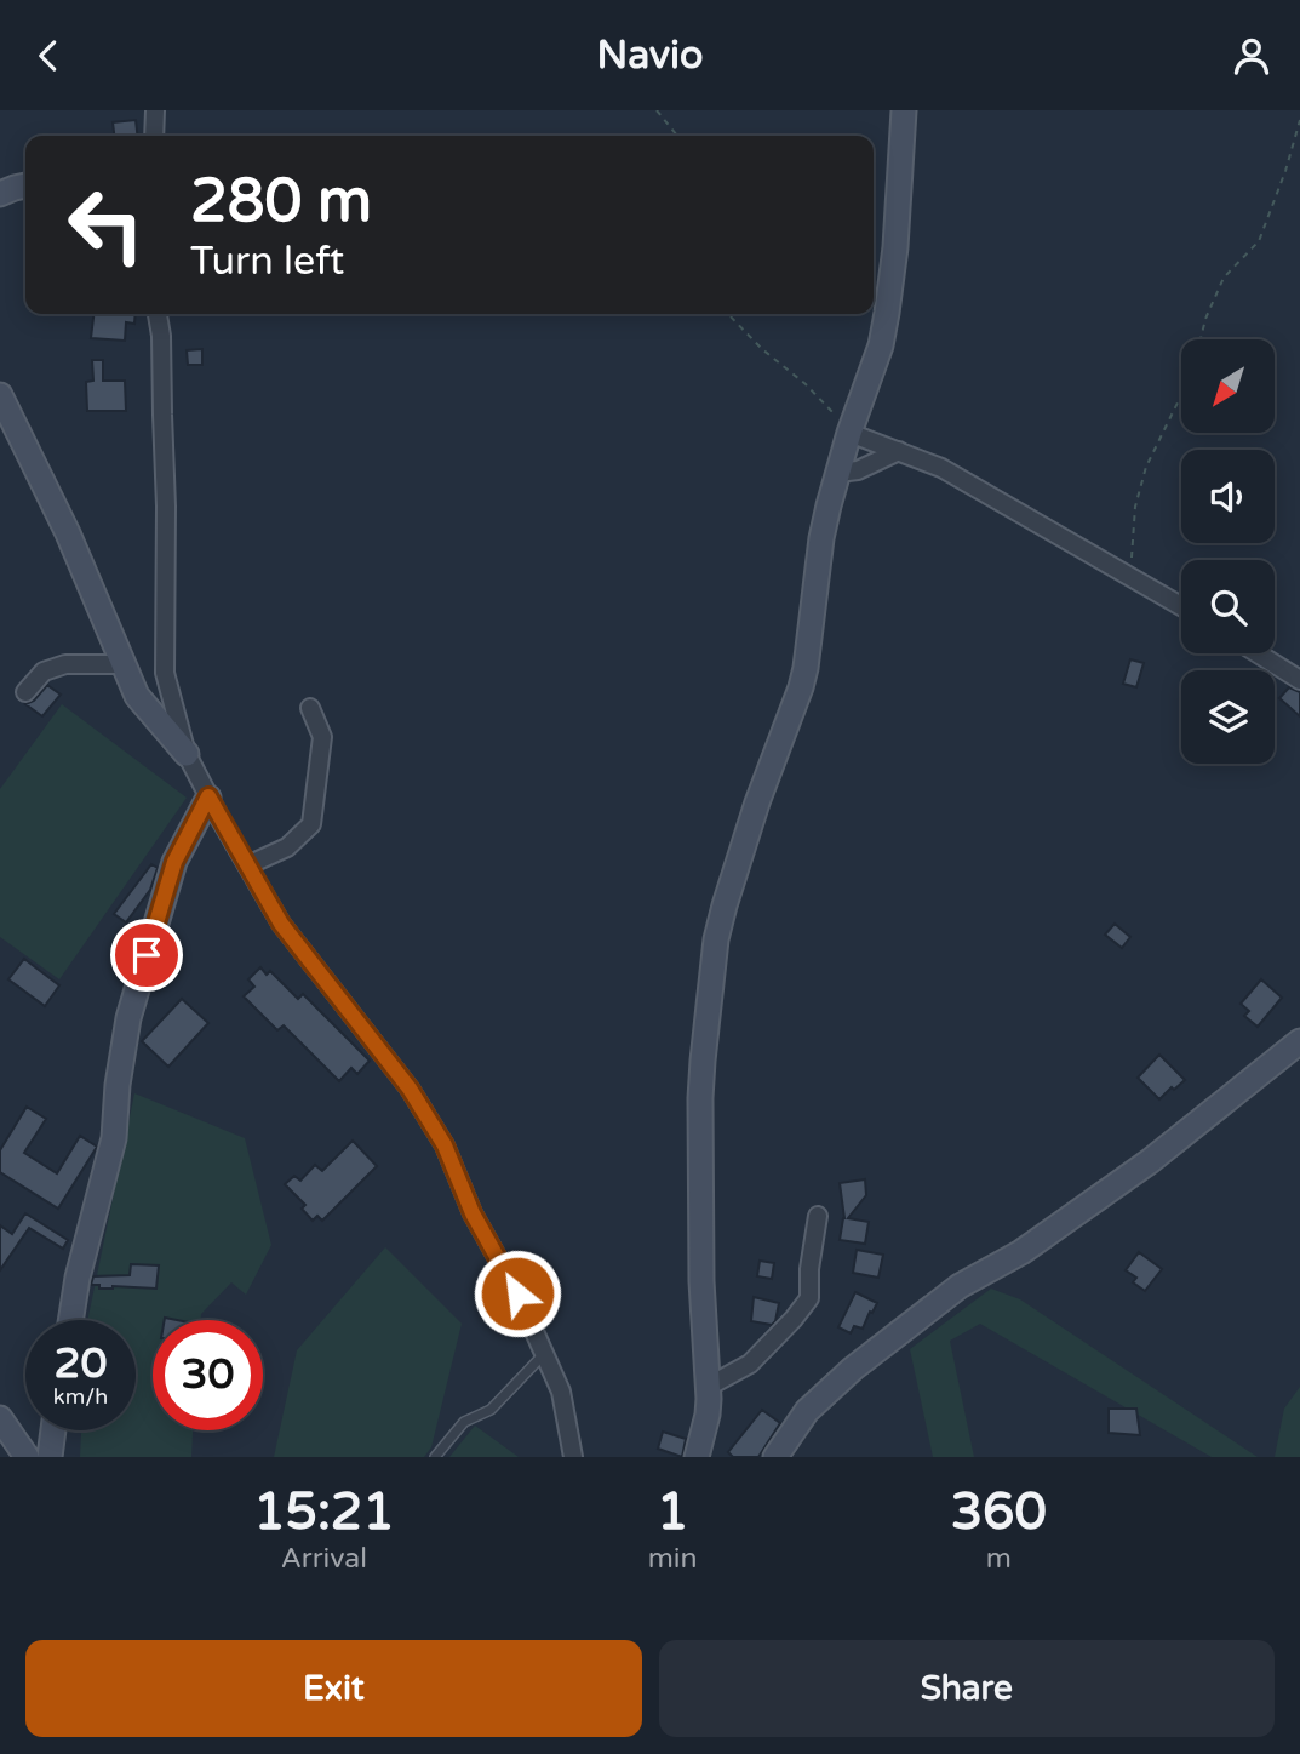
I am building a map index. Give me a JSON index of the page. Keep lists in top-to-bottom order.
{
  "north": "bottom left",
  "page": {
    "header": "Navio",
    "turn": ["280 m", "Turn left"],
    "speed": "20 km/h",
    "limit": "30",
    "eta": [
      "15:21",
      "Arrival",
      "1",
      "min",
      "360",
      "m"
    ],
    "buttons": ["Exit", "Share"]
  }
}
